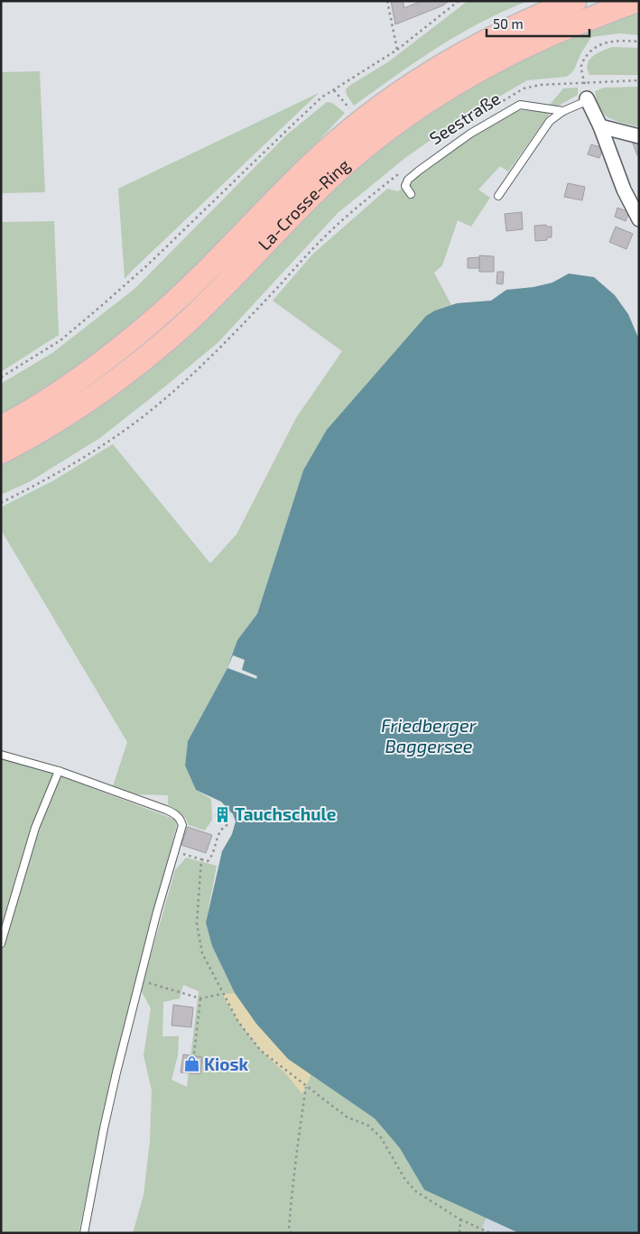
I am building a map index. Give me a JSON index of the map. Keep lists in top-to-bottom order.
{
  "streets": {
    "main road": ["La-Crosse-Ring"],
    "lane": ["Seestraße"]
  },
  "water": ["Friedberger Baggersee"],
  "places": {
    "building": ["Tauchschule"],
    "shop": ["Kiosk"]
  },
  "scale_bar": "50 m"
}
